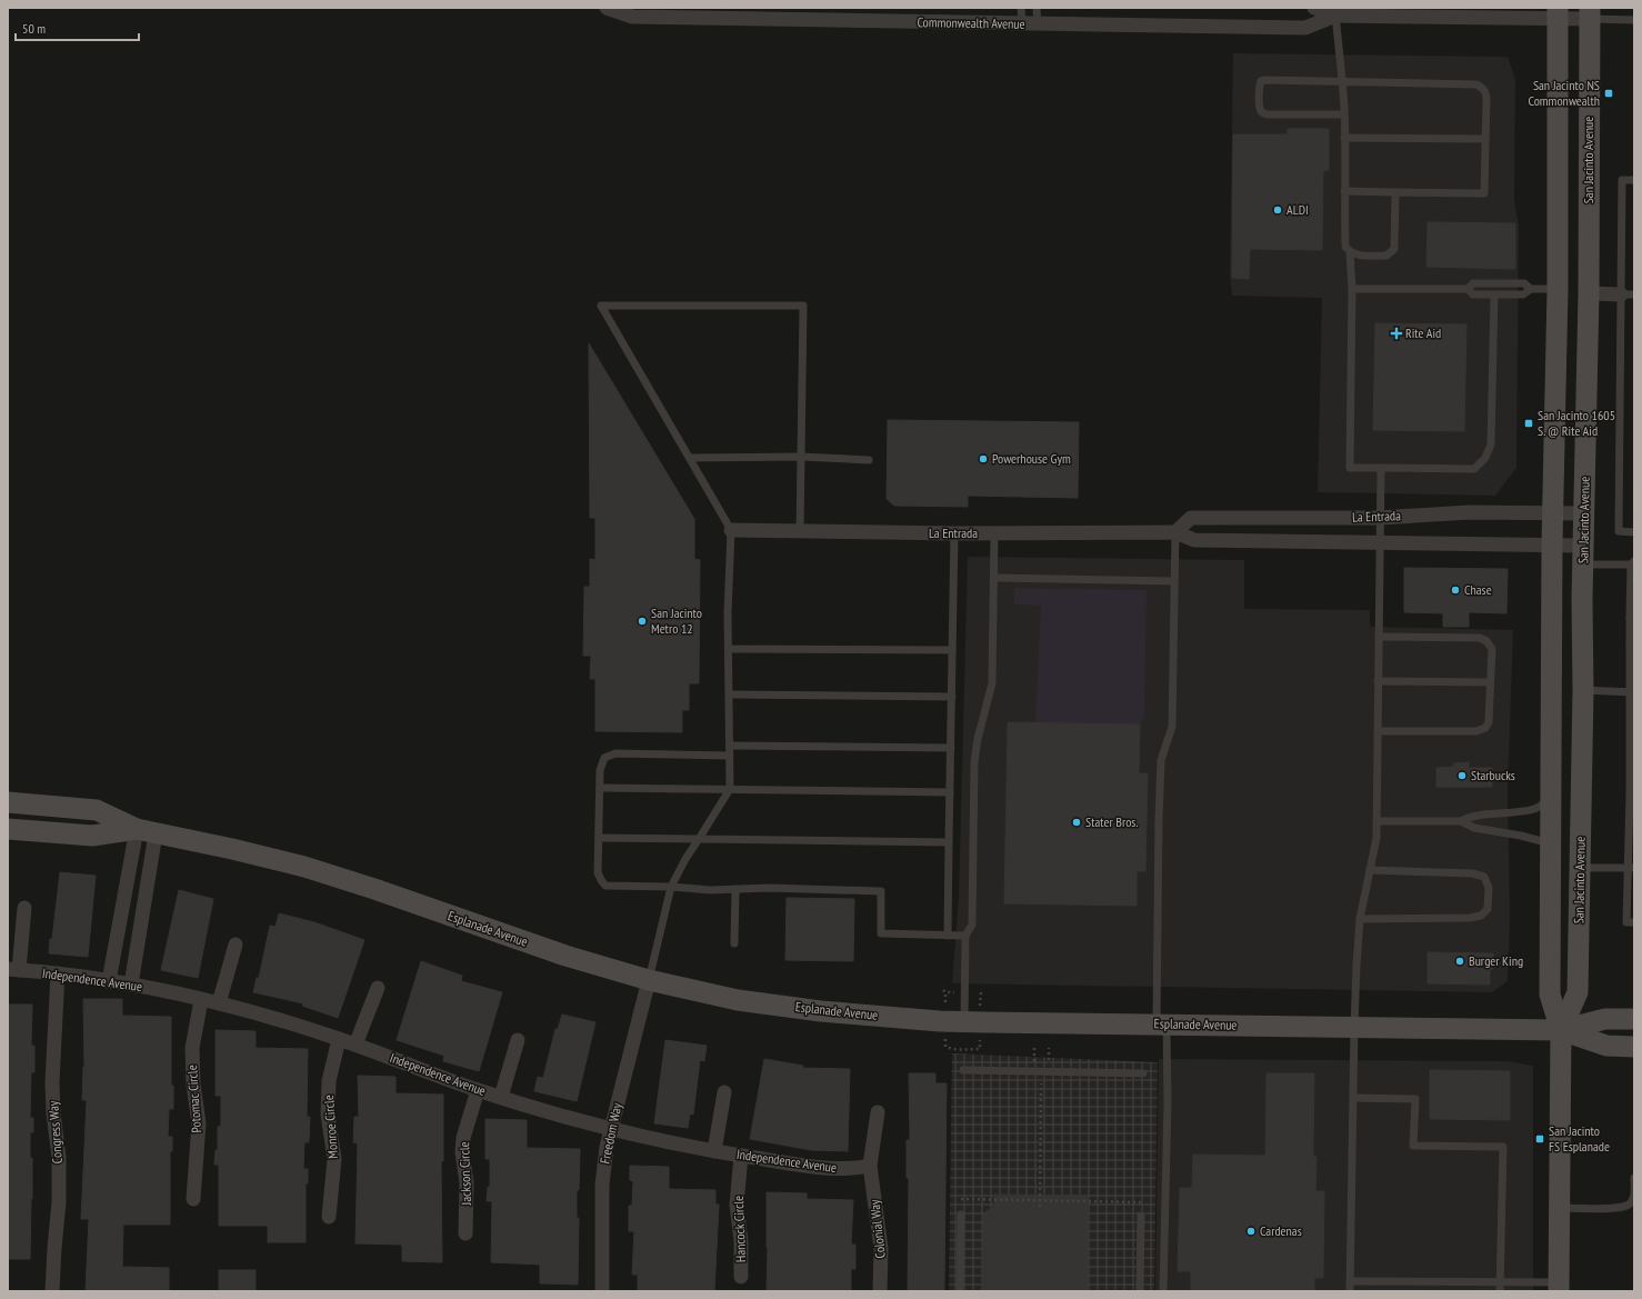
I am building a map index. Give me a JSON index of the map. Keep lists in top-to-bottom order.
{
  "streets": {
    "main road": ["San Jacinto Avenue", "Esplanade Avenue"],
    "street": [
      "Commonwealth Avenue",
      "La Entrada",
      "Independence Avenue",
      "Potomac Circle",
      "Monroe Circle",
      "Congress Way",
      "Freedom Way",
      "Jackson Circle",
      "Hancock Circle",
      "Colonial Way"
    ]
  },
  "crossings": [
    ["Commonwealth Avenue", "San Jacinto Avenue"],
    ["San Jacinto Avenue", "La Entrada"],
    ["San Jacinto Avenue", "Esplanade Avenue"],
    ["Esplanade Avenue", "Freedom Way"],
    ["Independence Avenue", "Potomac Circle"],
    ["Independence Avenue", "Monroe Circle"],
    ["Independence Avenue", "Congress Way"],
    ["Independence Avenue", "Freedom Way"],
    ["Independence Avenue", "Jackson Circle"],
    ["Independence Avenue", "Hancock Circle"],
    ["Independence Avenue", "Colonial Way"]
  ],
  "places": {
    "transit": ["San Jacinto NS Commonwealth", "San Jacinto 1605 S. @ Rite Aid", "San Jacinto FS Esplanade"],
    "other": [
      "ALDI",
      "Powerhouse Gym",
      "Chase",
      "San Jacinto Metro 12",
      "Starbucks",
      "Stater Bros.",
      "Burger King",
      "Cardenas"
    ],
    "health": ["Rite Aid"]
  },
  "scale_bar": "50 m"
}
